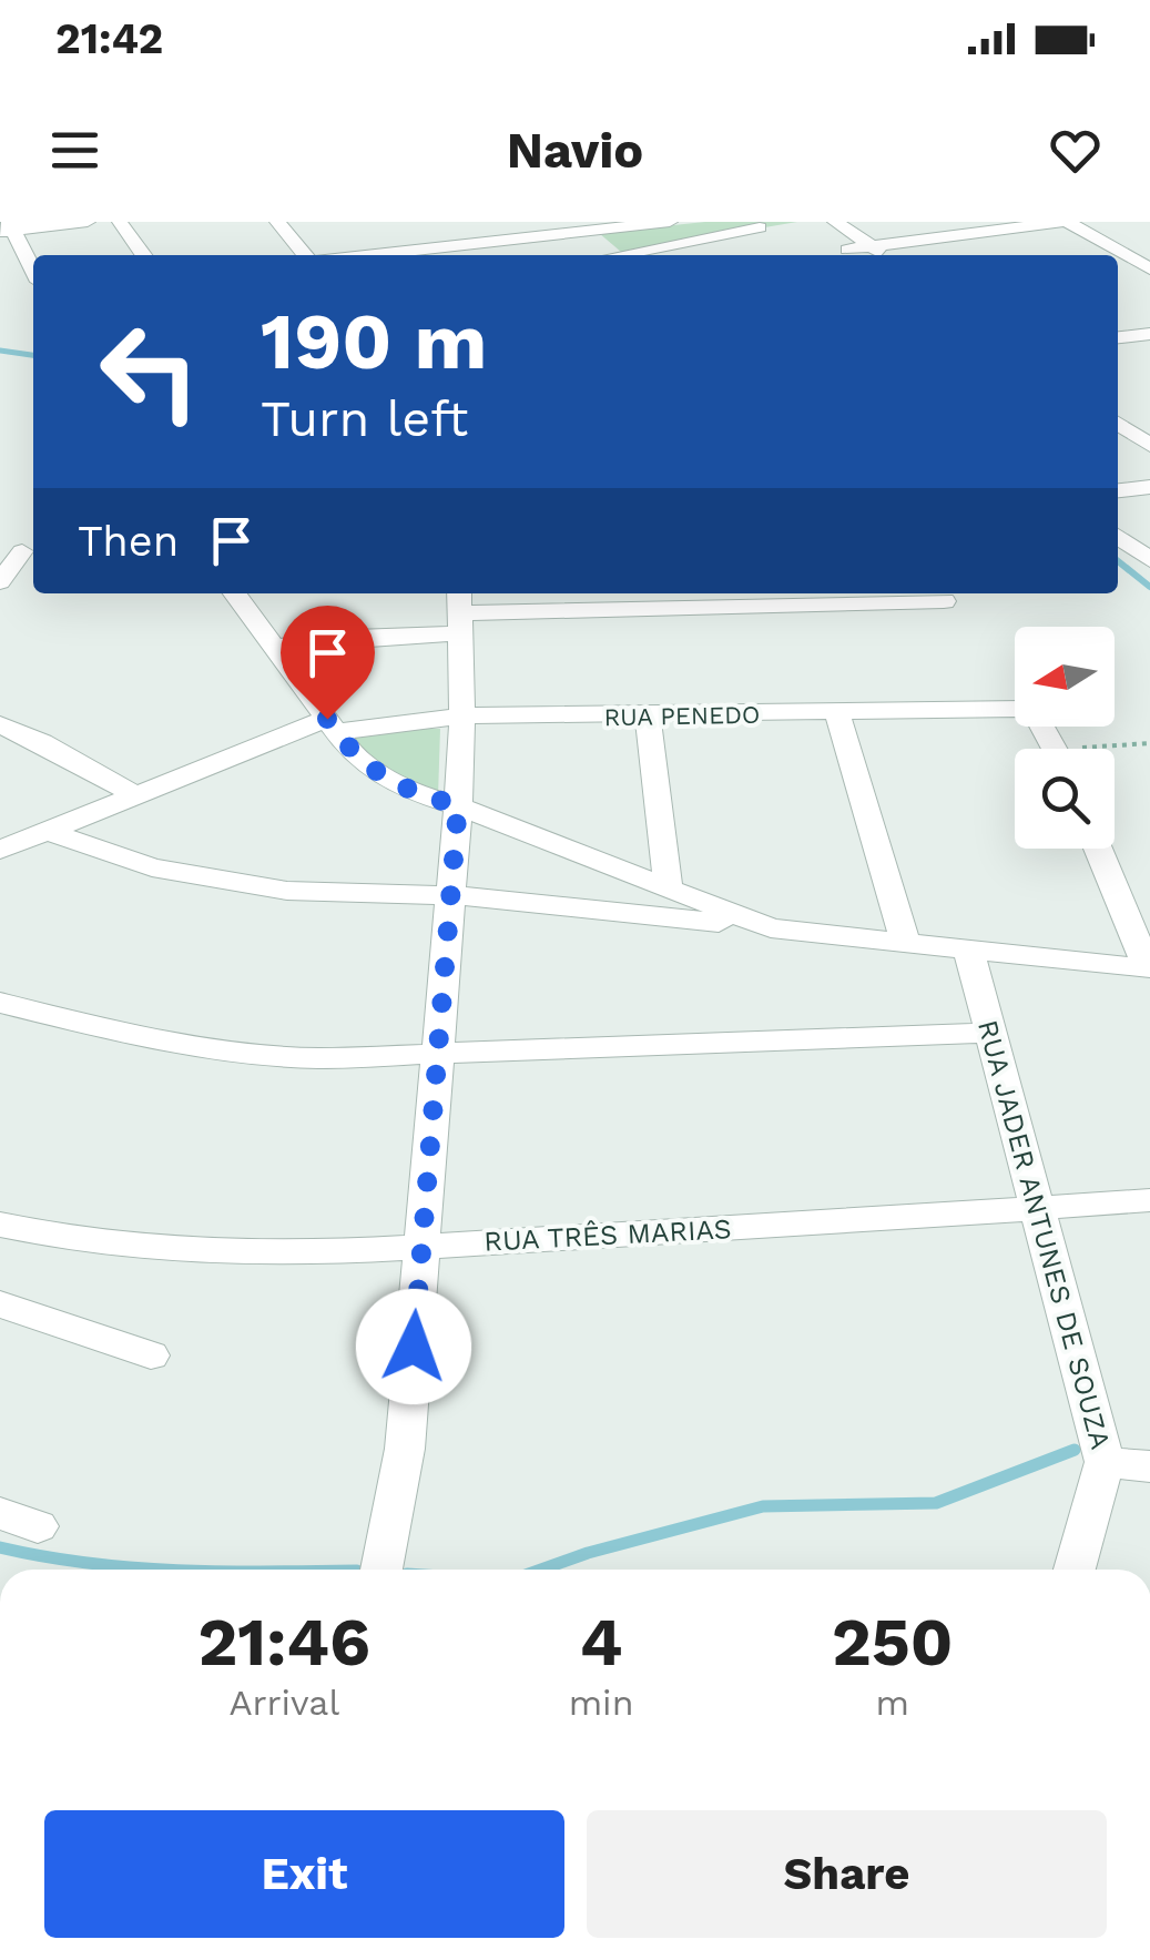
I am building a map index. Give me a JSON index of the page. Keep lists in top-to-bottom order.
{
  "streets": {
    "street": ["RUA PENEDO", "RUA TRÊS MARIAS", "RUA JADER ANTUNES DE SOUZA"]
  },
  "crossings": [
    ["RUA TRÊS MARIAS", "RUA JADER ANTUNES DE SOUZA"]
  ],
  "north": "left",
  "page": {
    "status": "21:42",
    "header": "Navio",
    "turn": ["190 m", "Turn left"],
    "then": "Then",
    "eta": [
      "21:46",
      "Arrival",
      "4",
      "min",
      "250",
      "m"
    ],
    "buttons": ["Exit", "Share"]
  }
}
